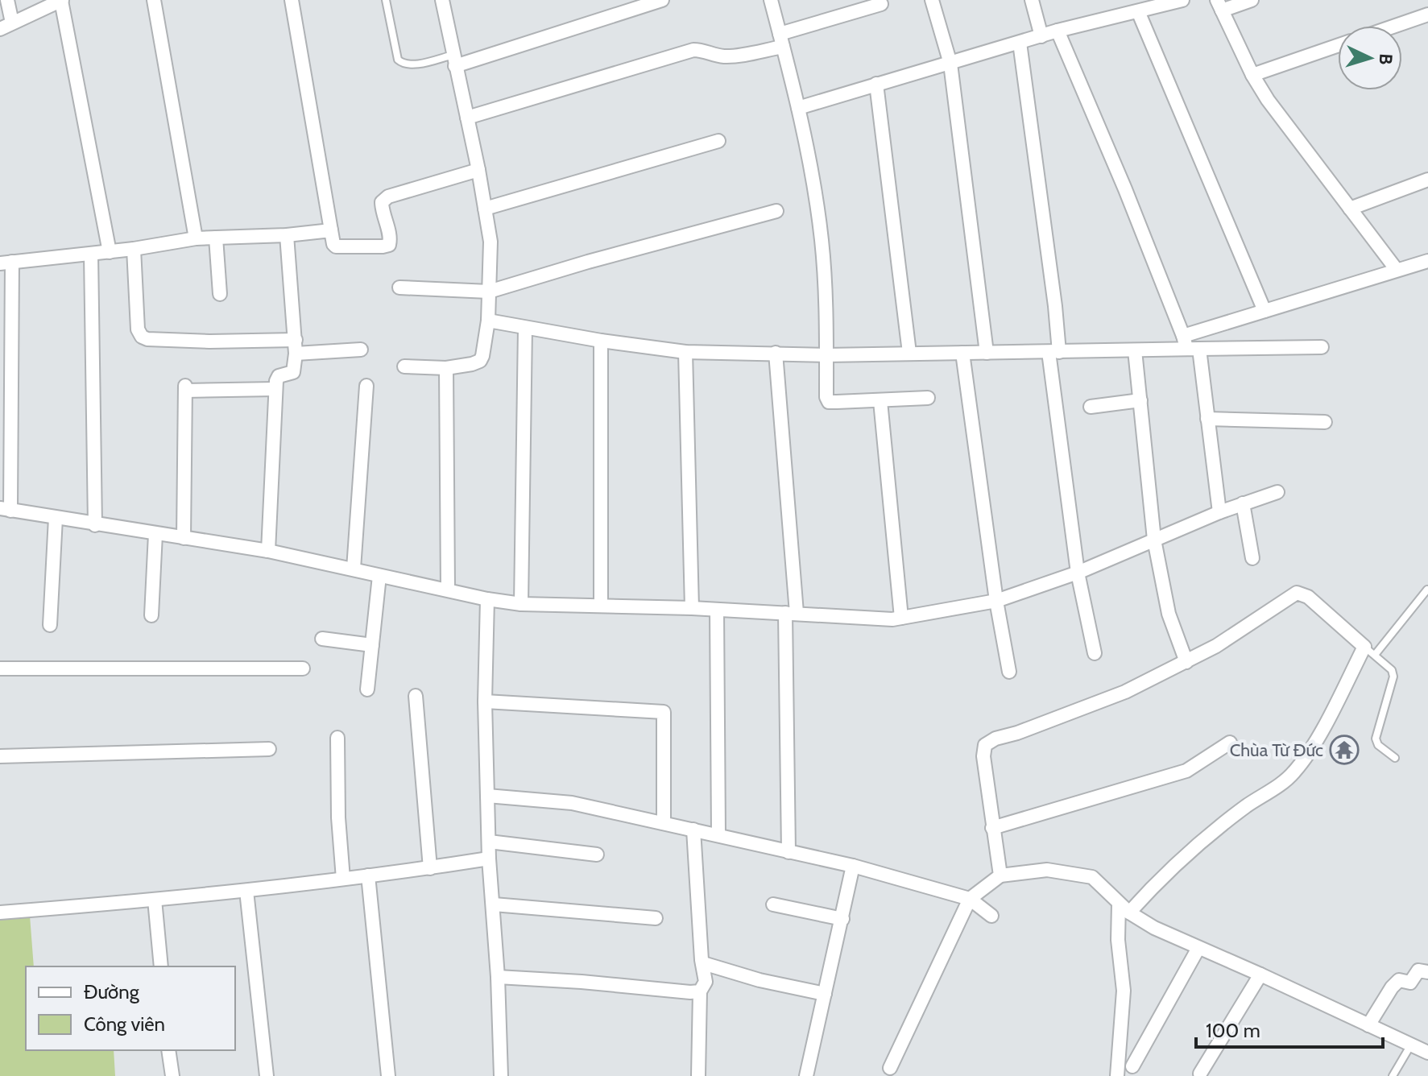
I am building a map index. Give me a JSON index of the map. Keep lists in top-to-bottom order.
{
  "places": {
    "temple": ["Chùa Từ Đức"]
  },
  "legend": ["Đường", "Công viên"],
  "scale_bar": "100 m",
  "north": "right"
}
